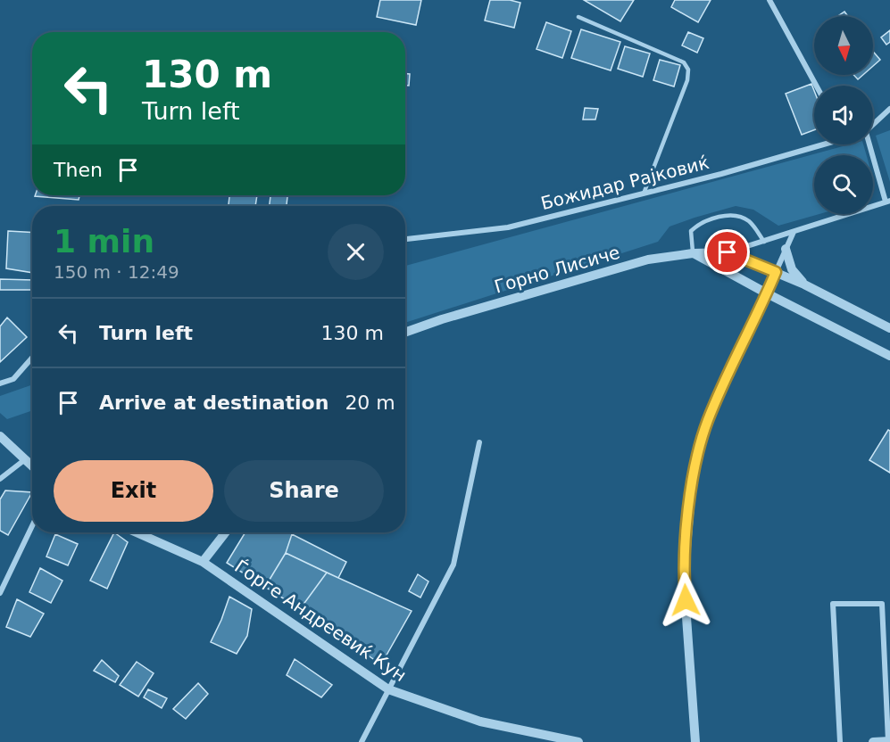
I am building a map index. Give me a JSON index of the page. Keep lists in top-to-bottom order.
{
  "streets": {
    "street": ["Божидар Рајковиќ", "Горно Лисиче", "Ѓорге Андреевиќ Кун"]
  },
  "north": "bottom",
  "page": {
    "turn": ["130 m", "Turn left"],
    "then": "Then",
    "heading": ["1 min", "150 m · 12:49"],
    "list": [
      {
        "name": "Turn left",
        "value": "130 m"
      },
      {
        "name": "Arrive at destination",
        "value": "20 m"
      }
    ],
    "buttons": ["Exit", "Share"]
  }
}
